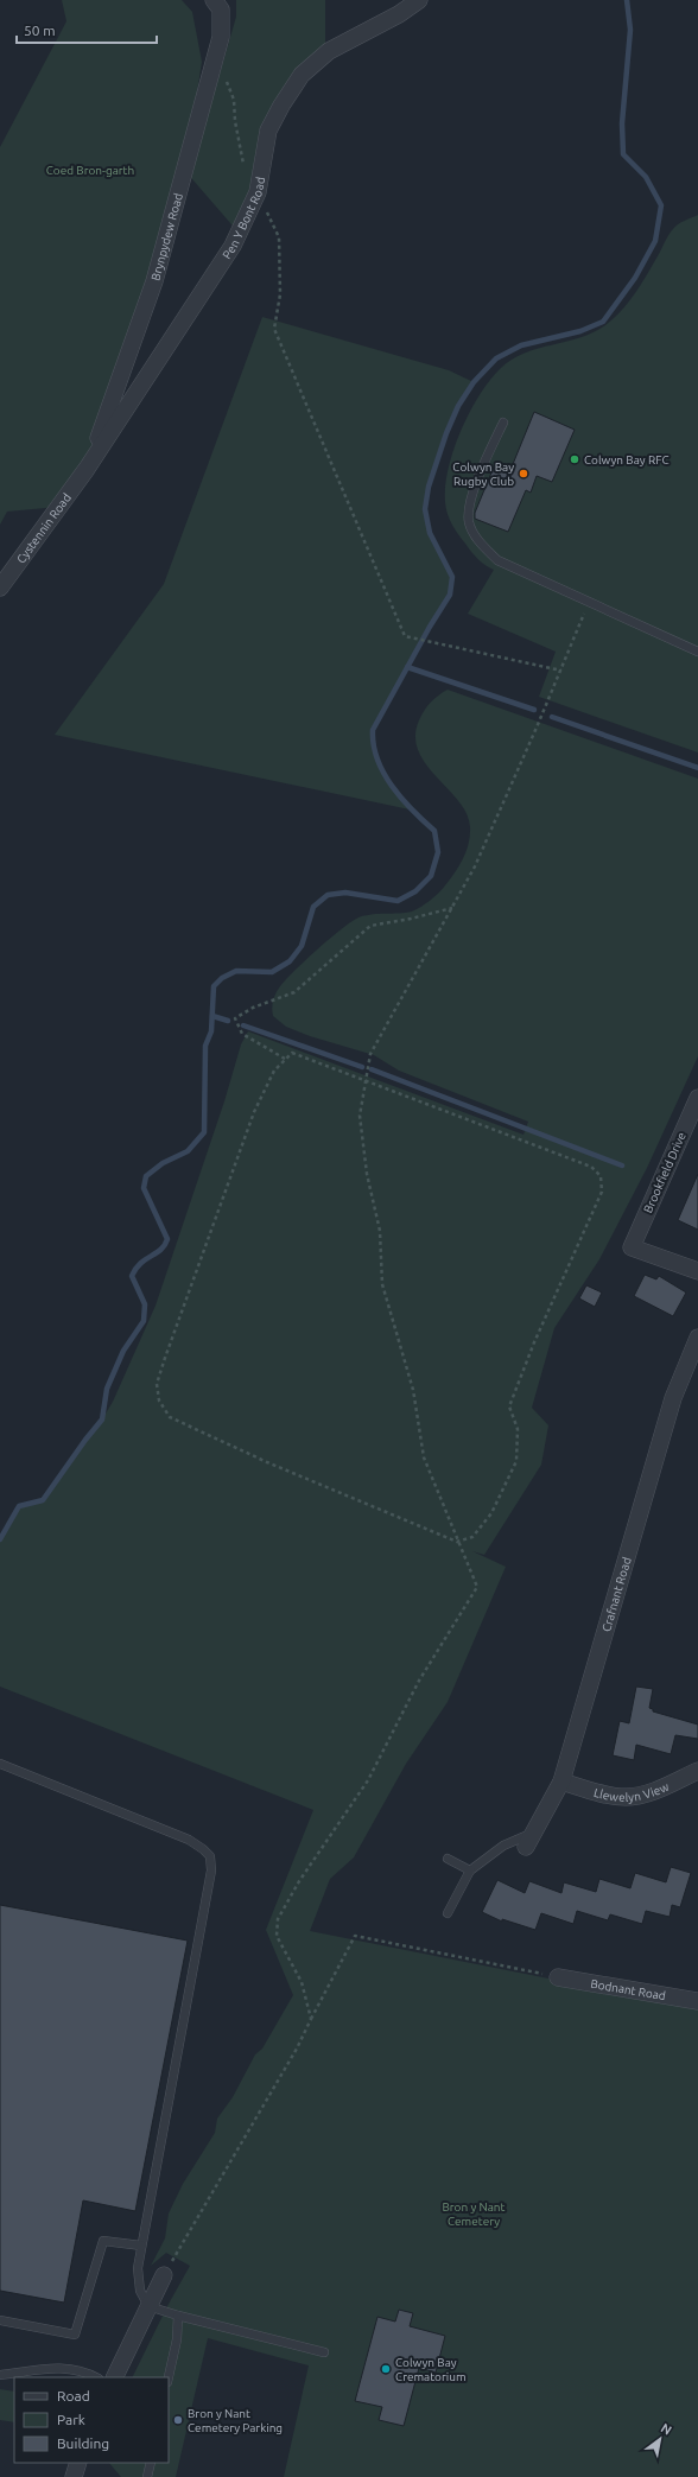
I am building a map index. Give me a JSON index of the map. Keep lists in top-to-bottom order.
{
  "streets": {
    "street": [
      "Pen Y Bont Road",
      "Brynpydew Road",
      "Cystennin Road",
      "Brookfield Drive",
      "Crafnant Road",
      "Llewelyn View",
      "Bodnant Road"
    ]
  },
  "crossings": [
    ["Pen Y Bont Road", "Brynpydew Road"],
    ["Pen Y Bont Road", "Cystennin Road"],
    ["Brynpydew Road", "Cystennin Road"],
    ["Crafnant Road", "Llewelyn View"]
  ],
  "parks": ["Coed Bron-garth", "Bron y Nant Cemetery"],
  "places": [
    "Colwyn Bay RFC",
    "Colwyn Bay Rugby Club",
    "Colwyn Bay Crematorium",
    "Bron y Nant Cemetery Parking"
  ],
  "legend": ["Road", "Park", "Building"],
  "scale_bar": "50 m",
  "north": "top right"
}
